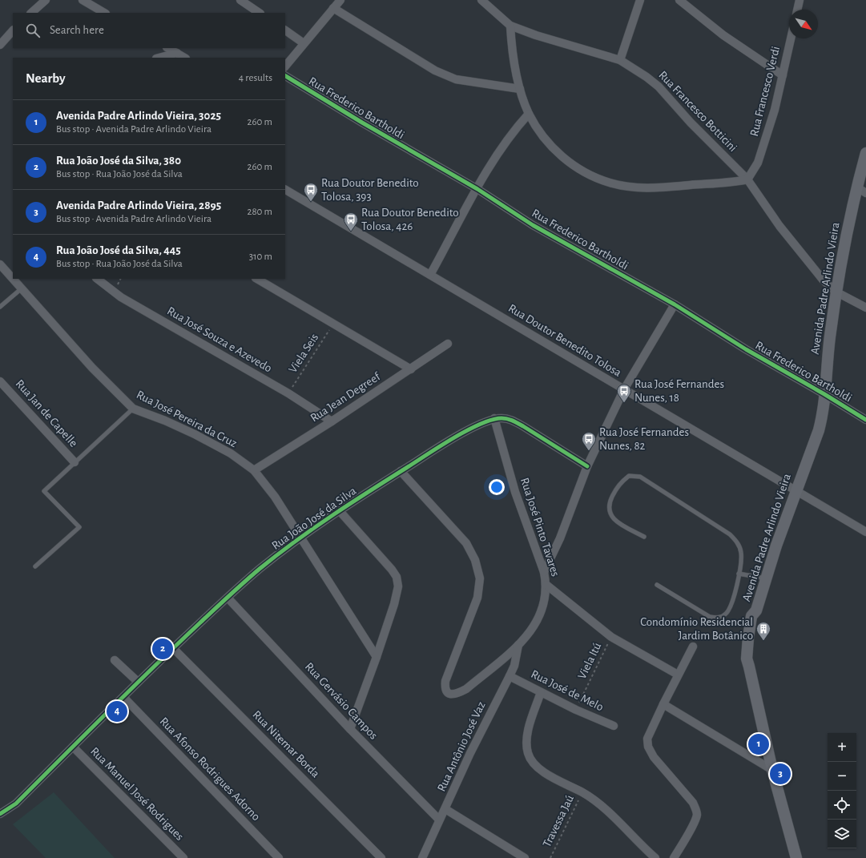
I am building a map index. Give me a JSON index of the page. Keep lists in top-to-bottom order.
{
  "streets": {
    "main road": ["Avenida Padre Arlindo Vieira"],
    "street": [
      "Rua Francesco Verdi",
      "Rua Frederico Bartholdi",
      "Rua Francesco Botticini",
      "Rua José Souza e Azevedo",
      "Rua Doutor Benedito Tolosa",
      "Rua Jean Degreef",
      "Rua Jan de Capelle",
      "Rua José Pereira da Cruz",
      "Rua João José da Silva",
      "Rua José Pinto Tavares",
      "Rua José de Melo",
      "Rua Gervásio Campos",
      "Rua Nitemar Borda",
      "Rua Antônio José Vaz",
      "Rua Afonso Rodrigues Adorno",
      "Rua Manuel José Rodrigues"
    ],
    "path": ["Viela Seis", "Viela Itú", "Travessa Jaú"]
  },
  "crossings": [
    ["Rua Francesco Verdi", "Rua Francesco Botticini"],
    ["Rua Frederico Bartholdi", "Avenida Padre Arlindo Vieira"],
    ["Rua Francesco Botticini", "Avenida Padre Arlindo Vieira"],
    ["Avenida Padre Arlindo Vieira", "Rua Doutor Benedito Tolosa"],
    ["Rua José Souza e Azevedo", "Viela Seis"],
    ["Rua José Souza e Azevedo", "Rua Jean Degreef"],
    ["Rua Jean Degreef", "Rua José Pereira da Cruz"],
    ["Rua José Pereira da Cruz", "Rua João José da Silva"],
    ["Rua João José da Silva", "Rua José Pinto Tavares"],
    ["Rua João José da Silva", "Rua Gervásio Campos"],
    ["Rua João José da Silva", "Rua Nitemar Borda"],
    ["Rua João José da Silva", "Rua Afonso Rodrigues Adorno"],
    ["Rua João José da Silva", "Rua Manuel José Rodrigues"],
    ["Rua José Pinto Tavares", "Rua Antônio José Vaz"],
    ["Viela Itú", "Rua José de Melo"],
    ["Rua José de Melo", "Rua Antônio José Vaz"],
    ["Rua Gervásio Campos", "Rua Antônio José Vaz"]
  ],
  "places": {
    "bus stop": [
      "Rua Doutor Benedito Tolosa, 393",
      "Rua Doutor Benedito Tolosa, 426",
      "Rua José Fernandes Nunes, 18",
      "Rua José Fernandes Nunes, 82"
    ],
    "building": ["Condomínio Residencial Jardim Botânico"]
  },
  "north": "bottom right",
  "page": {
    "search": "Search here",
    "heading": ["Nearby", "4 results"],
    "list": [
      {
        "mark": "1",
        "name": "Avenida Padre Arlindo Vieira, 3025",
        "note": "Bus stop · Avenida Padre Arlindo Vieira",
        "value": "260 m"
      },
      {
        "mark": "2",
        "name": "Rua João José da Silva, 380",
        "note": "Bus stop · Rua João José da Silva",
        "value": "260 m"
      },
      {
        "mark": "3",
        "name": "Avenida Padre Arlindo Vieira, 2895",
        "note": "Bus stop · Avenida Padre Arlindo Vieira",
        "value": "280 m"
      },
      {
        "mark": "4",
        "name": "Rua João José da Silva, 445",
        "note": "Bus stop · Rua João José da Silva",
        "value": "310 m"
      }
    ],
    "pins": [
      "2",
      "4",
      "1",
      "3"
    ],
    "map_buttons": ["+", "−"]
  }
}
